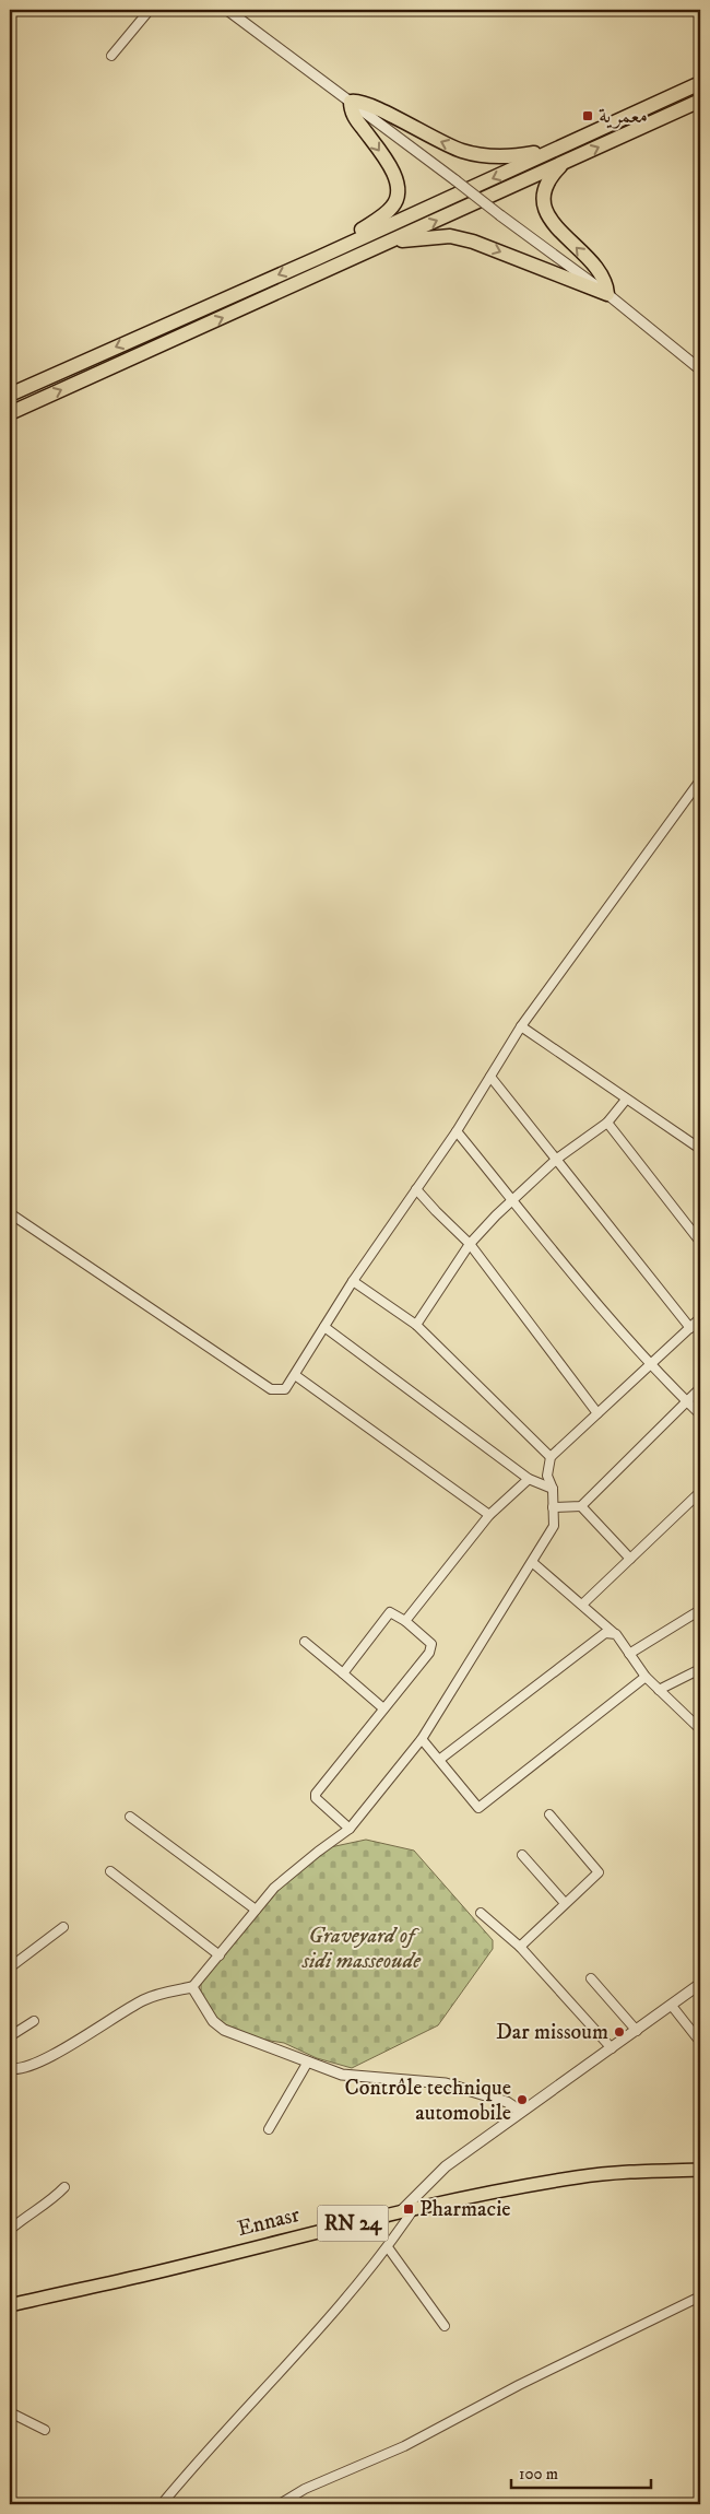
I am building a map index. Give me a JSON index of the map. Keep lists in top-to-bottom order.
{
  "streets": {
    "main road": ["Ennasr", "RN 24"]
  },
  "parks": ["Graveyard of sidi masseoude"],
  "places": {
    "transit": ["معمرية", "Pharmacie"],
    "other": ["Dar missoum", "Contrôle technique automobile"]
  },
  "scale_bar": "100 m"
}
